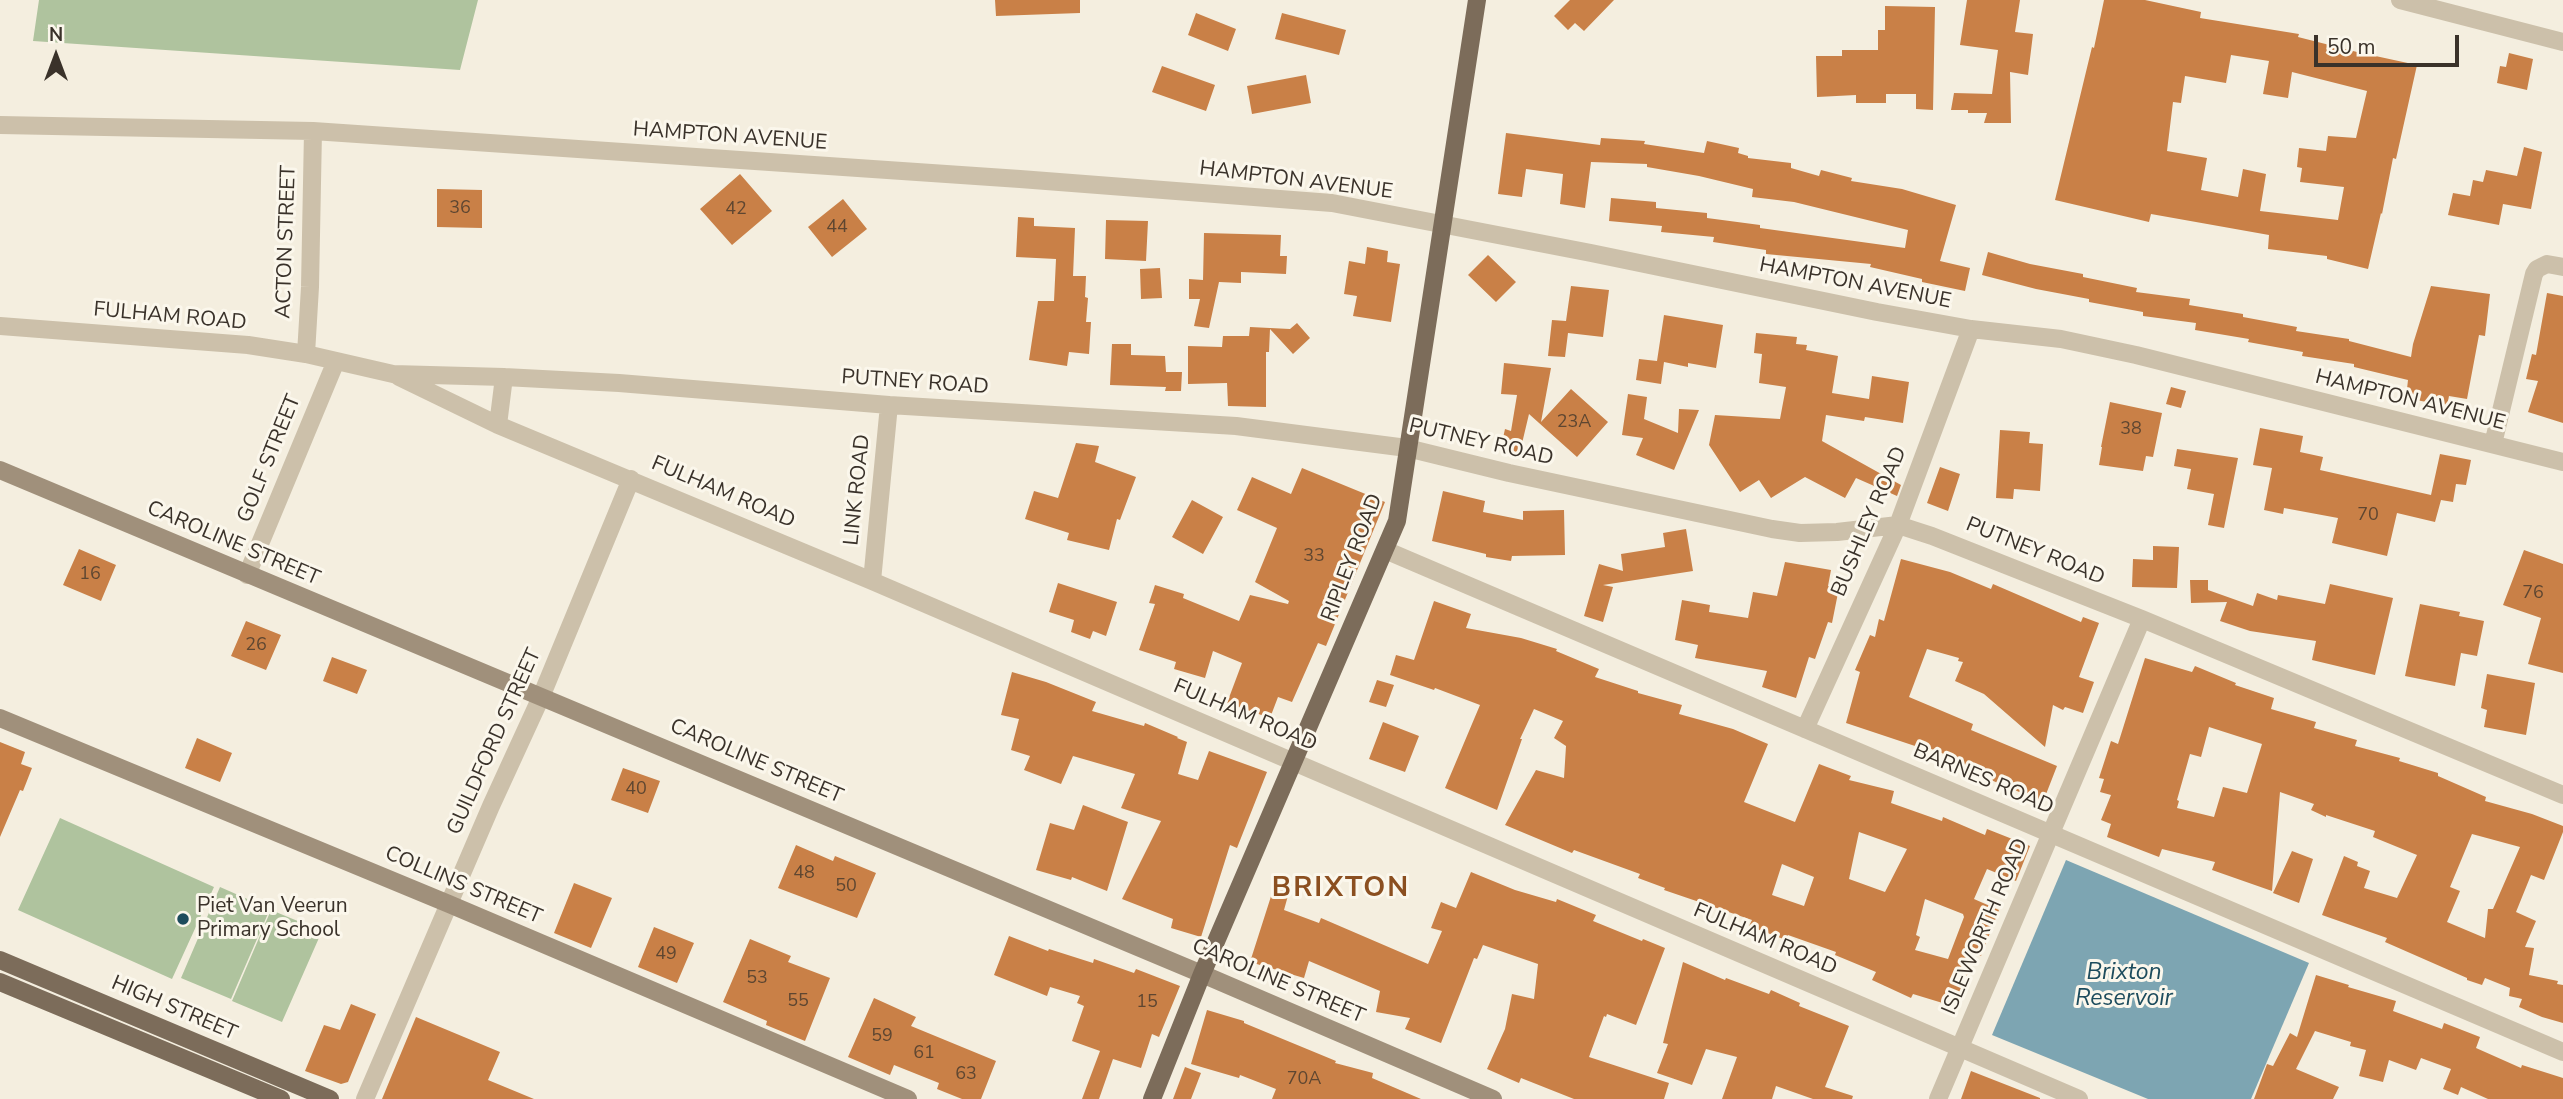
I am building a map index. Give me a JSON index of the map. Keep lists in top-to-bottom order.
{
  "streets": {
    "main road": ["RIPLEY ROAD", "HIGH STREET"],
    "street": [
      "HAMPTON AVENUE",
      "ACTON STREET",
      "FULHAM ROAD",
      "PUTNEY ROAD",
      "GOLF STREET",
      "LINK ROAD",
      "BUSHLEY ROAD",
      "CAROLINE STREET",
      "GUILDFORD STREET",
      "BARNES ROAD",
      "COLLINS STREET",
      "ISLEWORTH ROAD"
    ]
  },
  "crossings": [
    ["HAMPTON AVENUE", "ACTON STREET"],
    ["HAMPTON AVENUE", "BUSHLEY ROAD"],
    ["HAMPTON AVENUE", "RIPLEY ROAD"],
    ["ACTON STREET", "FULHAM ROAD"],
    ["FULHAM ROAD", "PUTNEY ROAD"],
    ["FULHAM ROAD", "GOLF STREET"],
    ["FULHAM ROAD", "LINK ROAD"],
    ["FULHAM ROAD", "RIPLEY ROAD"],
    ["FULHAM ROAD", "GUILDFORD STREET"],
    ["FULHAM ROAD", "ISLEWORTH ROAD"],
    ["PUTNEY ROAD", "GOLF STREET"],
    ["PUTNEY ROAD", "LINK ROAD"],
    ["PUTNEY ROAD", "BUSHLEY ROAD"],
    ["PUTNEY ROAD", "RIPLEY ROAD"],
    ["PUTNEY ROAD", "ISLEWORTH ROAD"],
    ["GOLF STREET", "CAROLINE STREET"],
    ["BUSHLEY ROAD", "BARNES ROAD"],
    ["CAROLINE STREET", "RIPLEY ROAD"],
    ["CAROLINE STREET", "GUILDFORD STREET"],
    ["RIPLEY ROAD", "BARNES ROAD"],
    ["GUILDFORD STREET", "COLLINS STREET"],
    ["BARNES ROAD", "ISLEWORTH ROAD"]
  ],
  "districts": ["BRIXTON"],
  "water": ["Brixton Reservoir"],
  "places": ["Piet Van Veerun Primary School"],
  "house_numbers": [
    "36",
    "42",
    "44",
    "23A",
    "38",
    "70",
    "33",
    "16",
    "76",
    "26",
    "40",
    "48",
    "50",
    "49",
    "53",
    "55",
    "15",
    "59",
    "61",
    "63",
    "70A"
  ],
  "scale_bar": "50 m",
  "north": "top"
}
